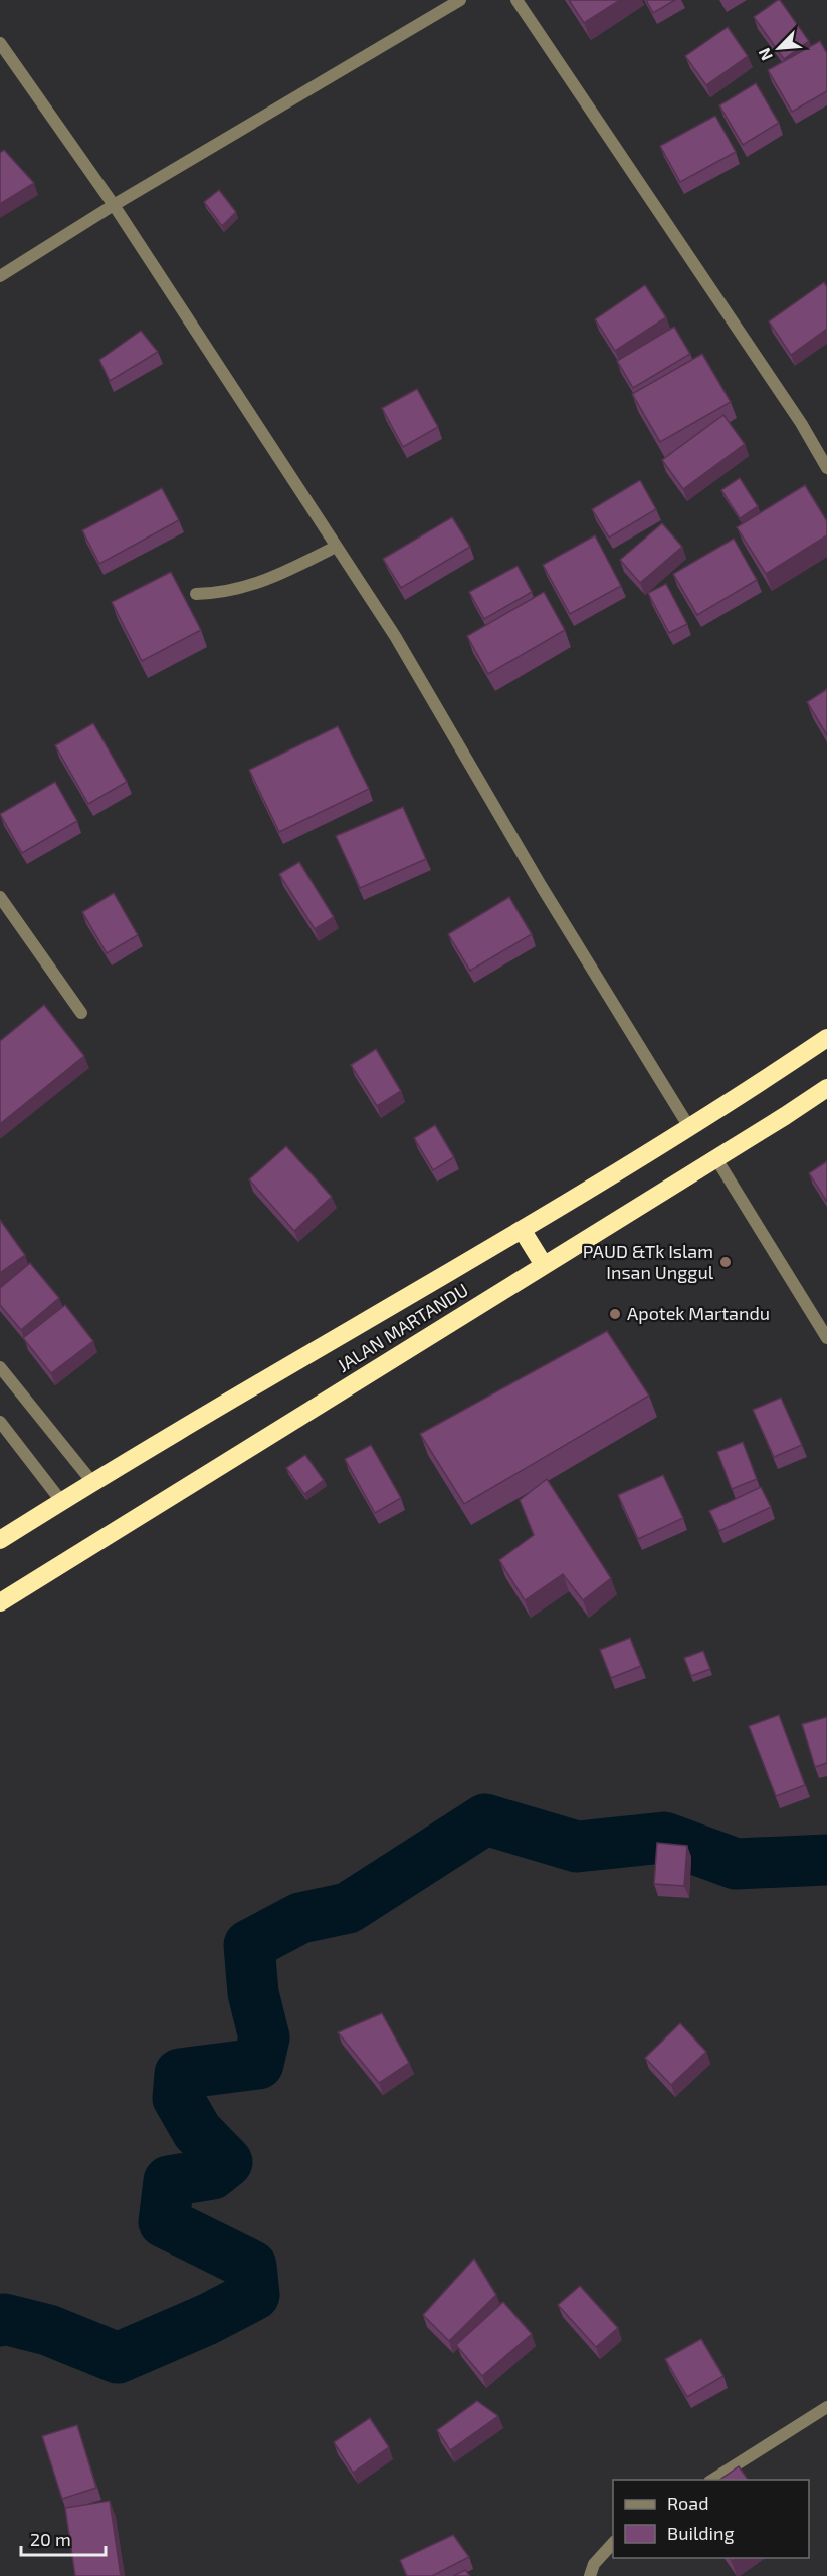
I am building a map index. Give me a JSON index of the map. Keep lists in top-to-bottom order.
{
  "streets": {
    "highway": ["JALAN MARTANDU"]
  },
  "places": ["PAUD &Tk Islam Insan Unggul", "Apotek Martandu"],
  "legend": ["Road", "Building"],
  "scale_bar": "20 m",
  "north": "bottom left"
}
